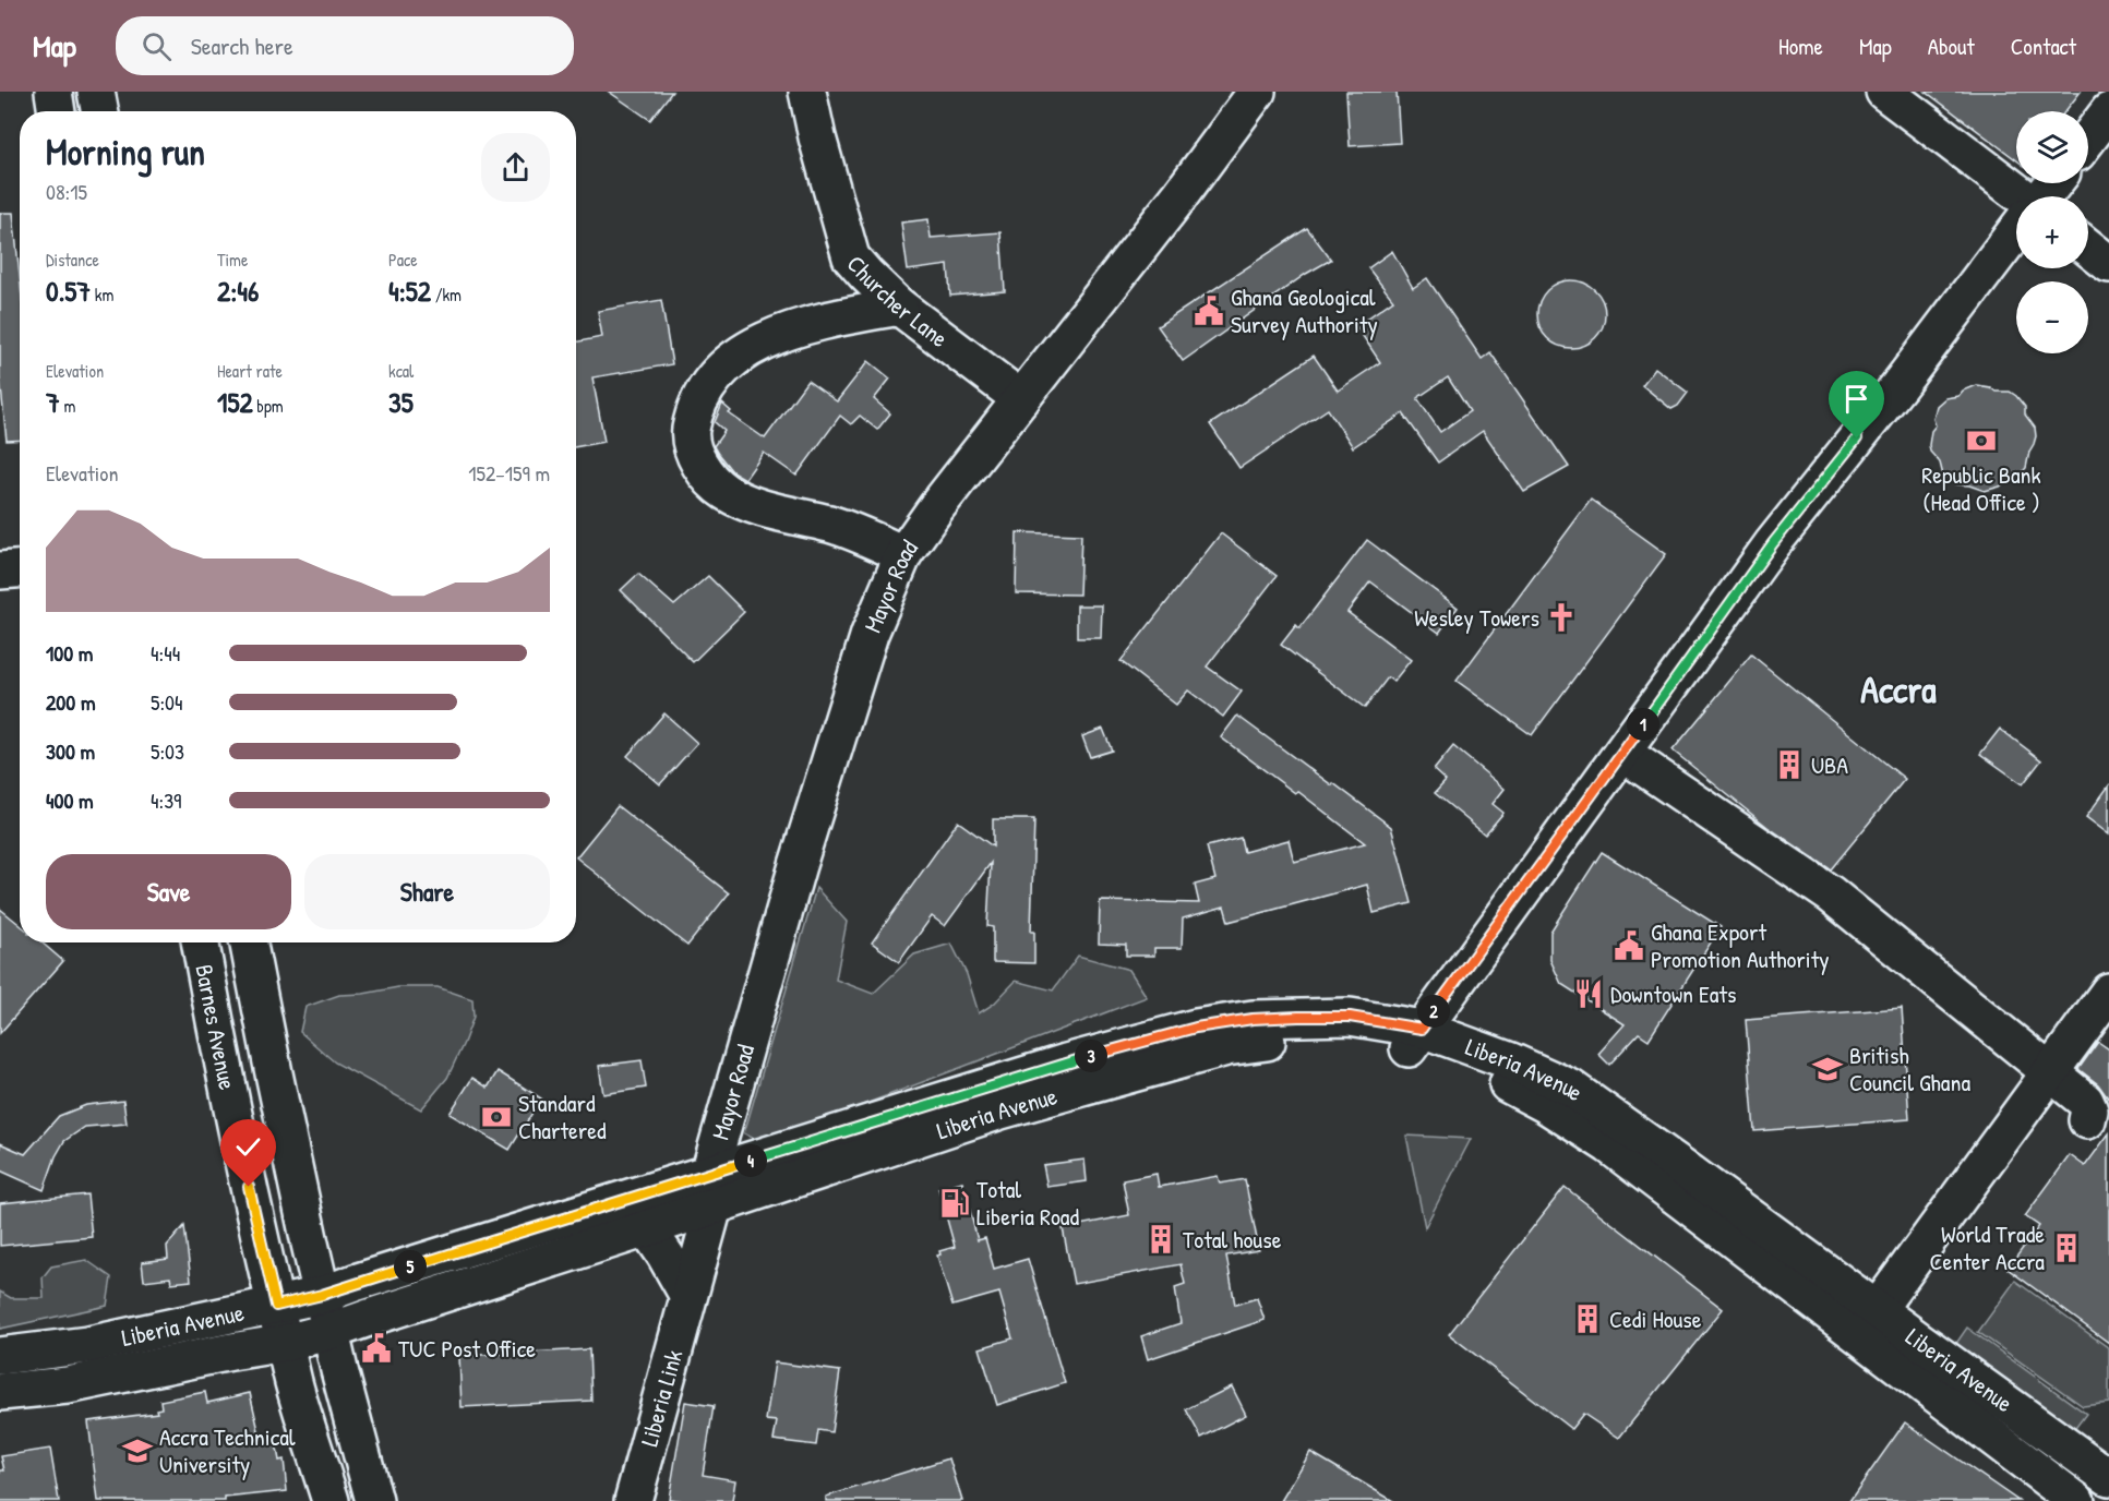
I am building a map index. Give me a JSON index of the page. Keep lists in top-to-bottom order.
{
  "streets": {
    "main road": [
      "Churcher Lane",
      "Mayor Road",
      "Barnes Avenue",
      "Liberia Avenue",
      "Liberia Link"
    ]
  },
  "crossings": [
    ["Churcher Lane", "Mayor Road"],
    ["Mayor Road", "Liberia Avenue"],
    ["Mayor Road", "Liberia Link"],
    ["Barnes Avenue", "Liberia Avenue"],
    ["Liberia Avenue", "Liberia Link"]
  ],
  "districts": ["Accra"],
  "places": {
    "public building": ["Ghana Geological Survey Authority", "Ghana Export Promotion Authority", "TUC Post Office"],
    "bank": ["Republic Bank (Head Office )", "Standard Chartered"],
    "church": ["Wesley Towers"],
    "building": [
      "UBA",
      "Total house",
      "World Trade Center Accra",
      "Cedi House"
    ],
    "restaurant": ["Downtown Eats"],
    "school or university": ["British Council Ghana", "Accra Technical University"],
    "fuel station": ["Total Liberia Road"]
  },
  "page": {
    "header": "Map",
    "search": "Search here",
    "nav": [
      "Home",
      "Map",
      "About",
      "Contact"
    ],
    "map_buttons": ["+", "−"],
    "heading": ["Morning run", "08:15"],
    "stats": [
      ["Distance", "0.57 km"],
      ["Time", "2:46"],
      ["Pace", "4:52 /km"],
      ["Elevation", "7 m"],
      ["Heart rate", "152 bpm"],
      ["kcal", "35"]
    ],
    "chart": ["Elevation", "152–159 m"],
    "list": [
      {
        "name": "100 m",
        "note": "4:44"
      },
      {
        "name": "200 m",
        "note": "5:04"
      },
      {
        "name": "300 m",
        "note": "5:03"
      },
      {
        "name": "400 m",
        "note": "4:39"
      }
    ],
    "pins": [
      "1",
      "2",
      "3",
      "4",
      "5"
    ],
    "buttons": ["Save", "Share"]
  }
}
